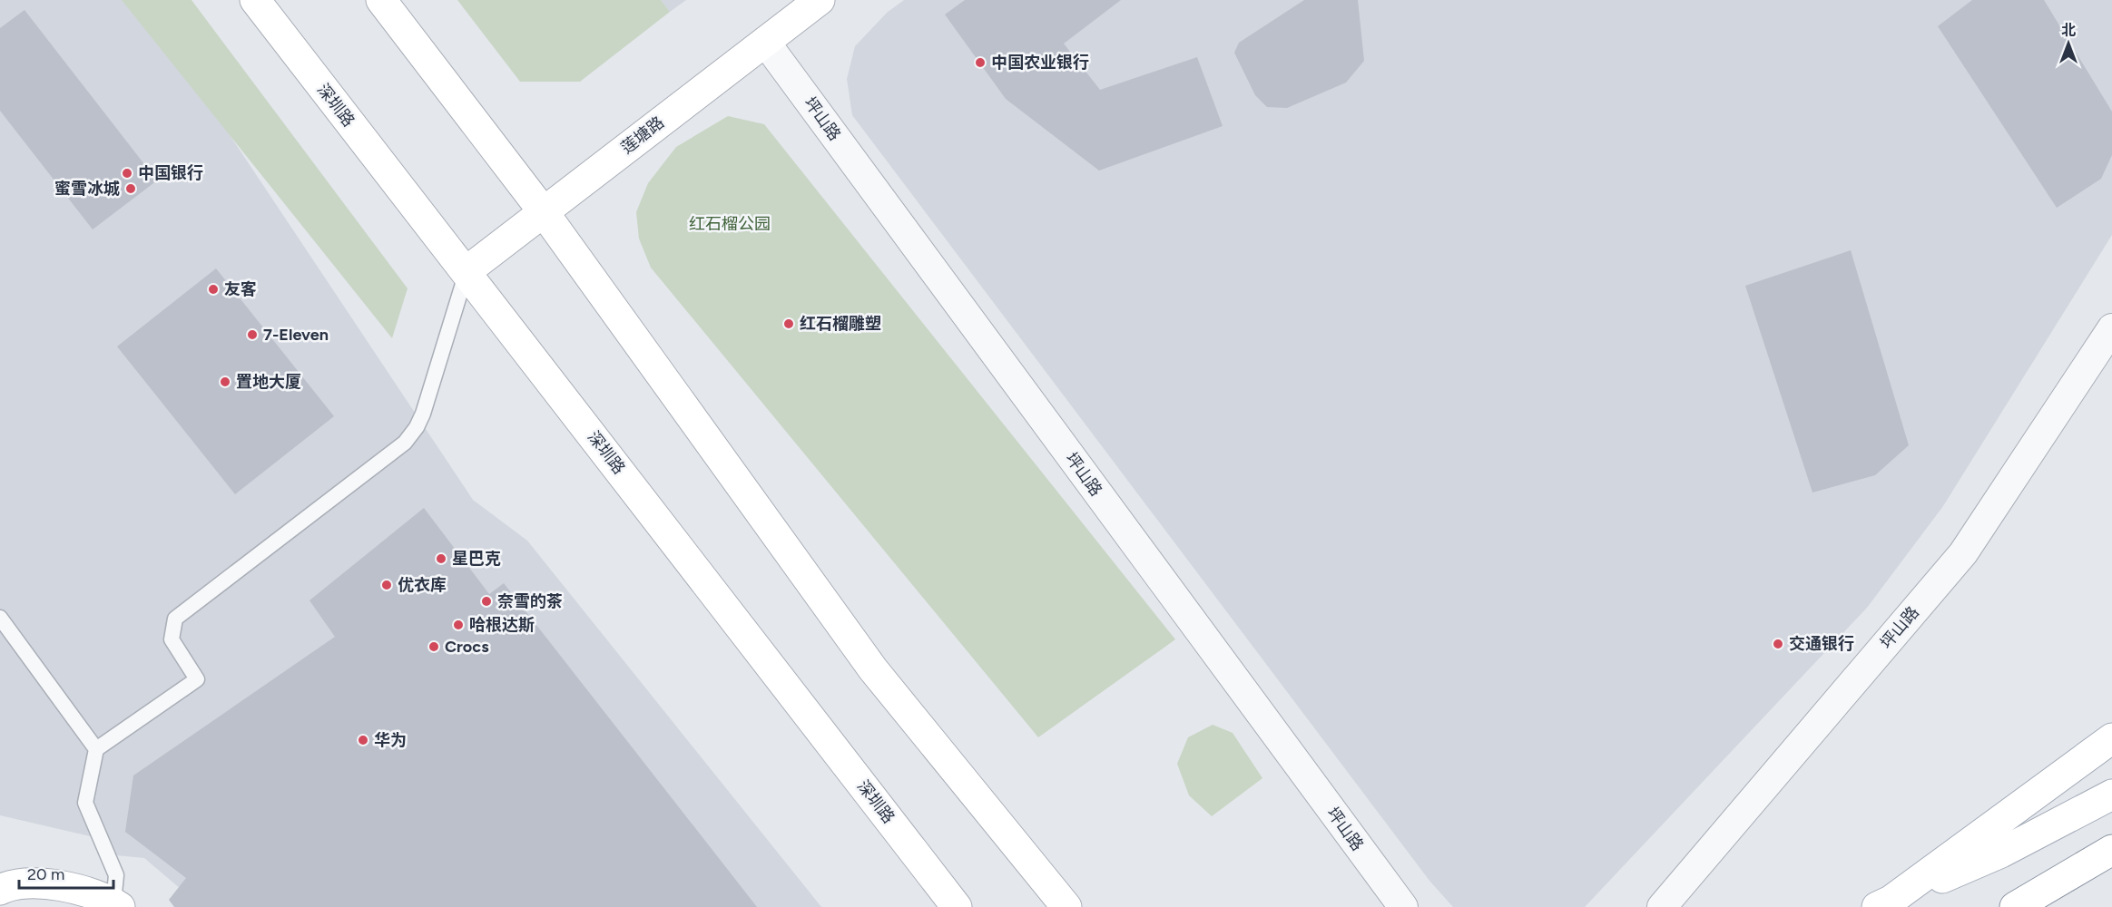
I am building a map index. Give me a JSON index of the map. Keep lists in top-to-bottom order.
{
  "streets": {
    "main road": ["深圳路", "莲塘路"],
    "street": ["坪山路"]
  },
  "crossings": [
    ["深圳路", "莲塘路"],
    ["坪山路", "莲塘路"]
  ],
  "parks": ["红石榴公园"],
  "places": [
    "中国农业银行",
    "中国银行",
    "蜜雪冰城",
    "友客",
    "红石榴雕塑",
    "7-Eleven",
    "置地大厦",
    "星巴克",
    "优衣库",
    "奈雪的茶",
    "哈根达斯",
    "交通银行",
    "Crocs",
    "华为"
  ],
  "scale_bar": "20 m",
  "north": "top"
}
